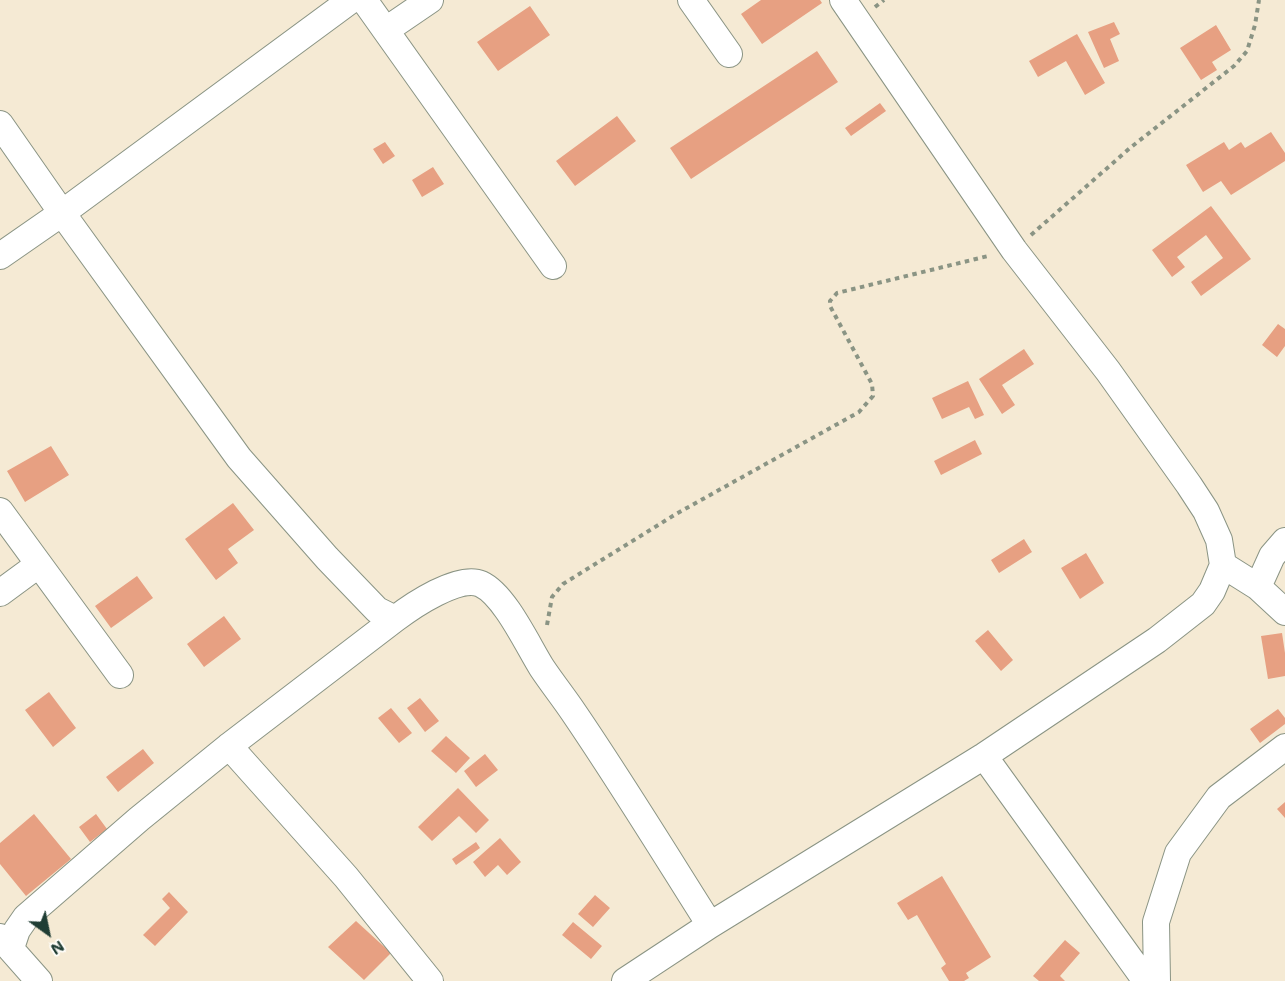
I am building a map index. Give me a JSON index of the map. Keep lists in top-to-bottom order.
{
  "north": "bottom right"
}
